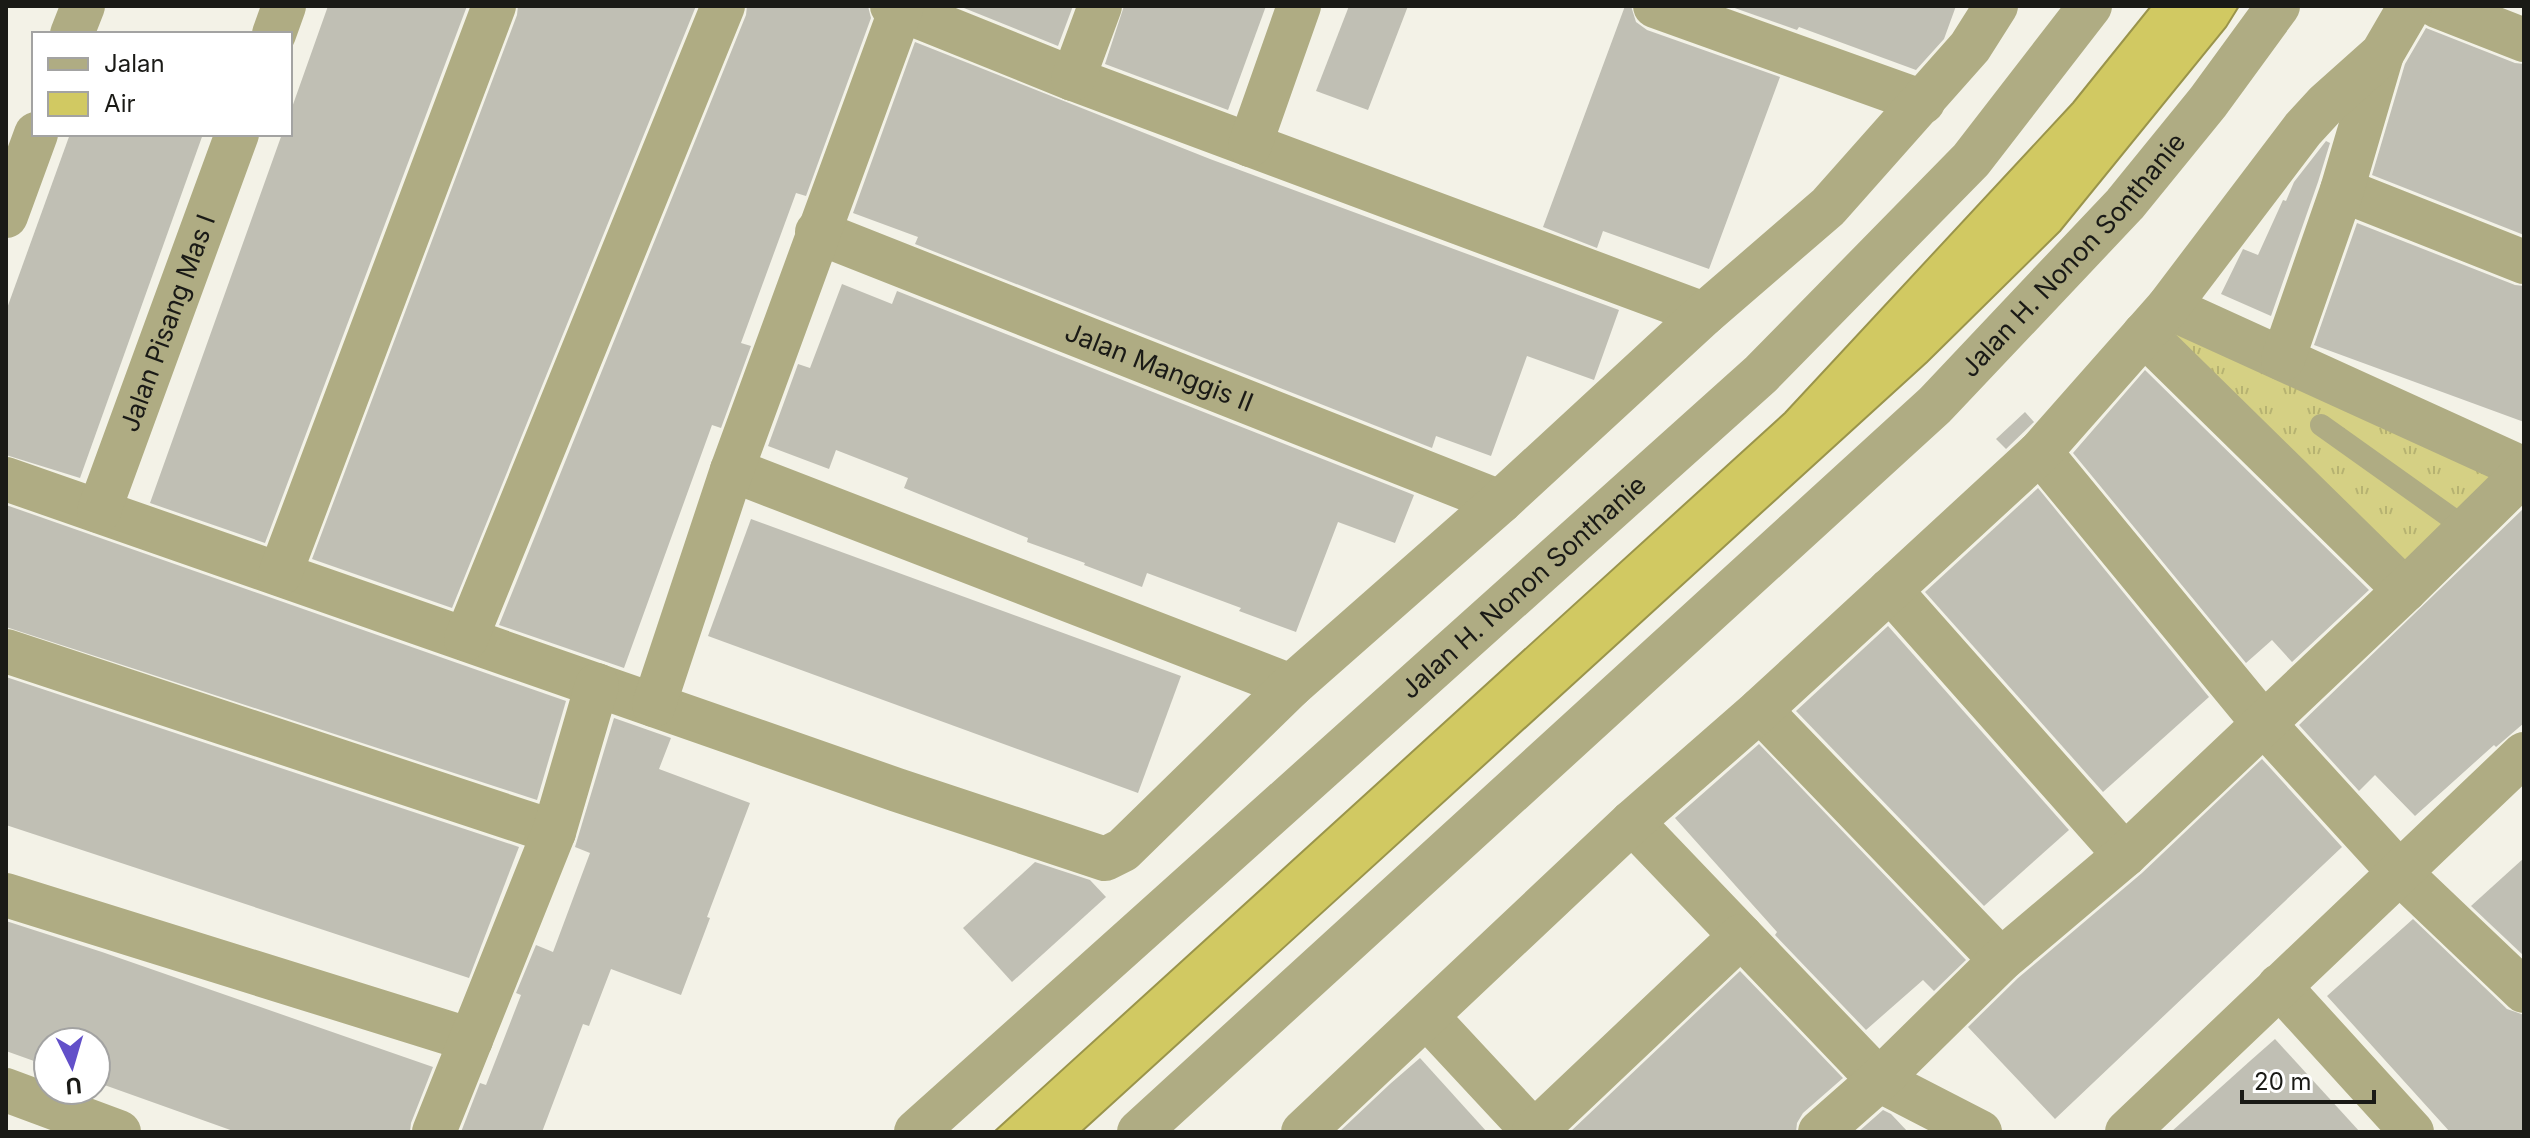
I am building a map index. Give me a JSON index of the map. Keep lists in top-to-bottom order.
{
  "streets": {
    "street": ["Jalan H. Nonon Sonthanie", "Jalan Pisang Mas I", "Jalan Manggis II"]
  },
  "legend": ["Jalan", "Air"],
  "scale_bar": "20 m",
  "north": "bottom"
}
